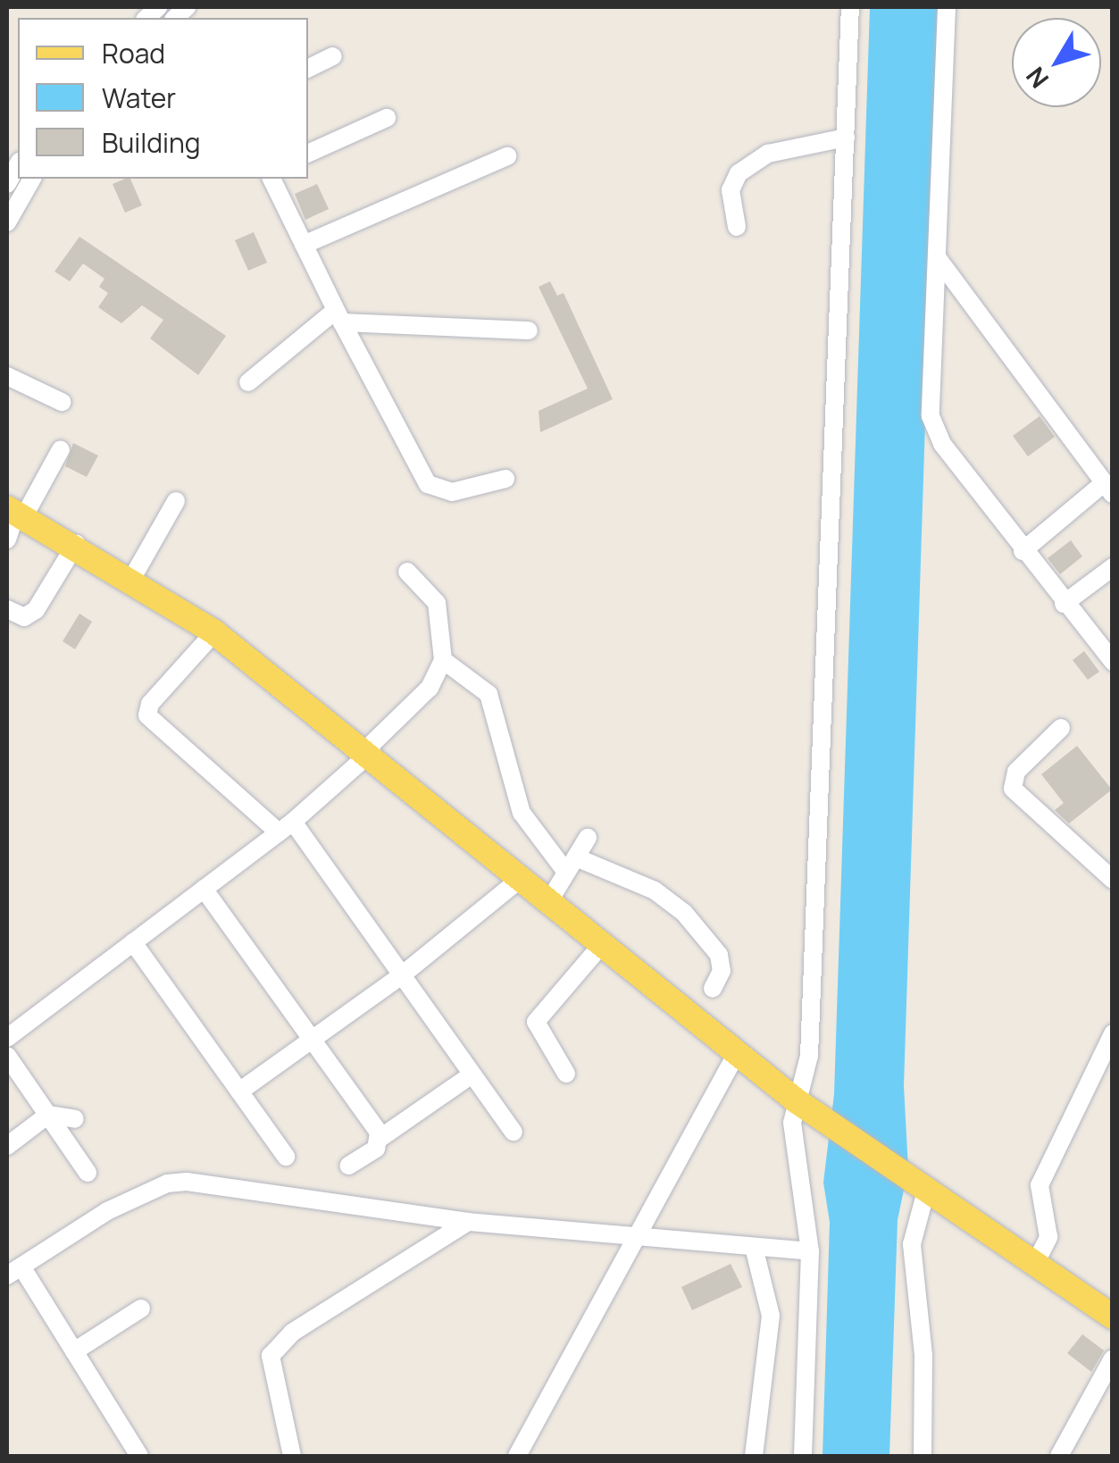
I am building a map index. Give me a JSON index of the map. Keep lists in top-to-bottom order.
{
  "legend": ["Road", "Water", "Building"],
  "north": "bottom left"
}
